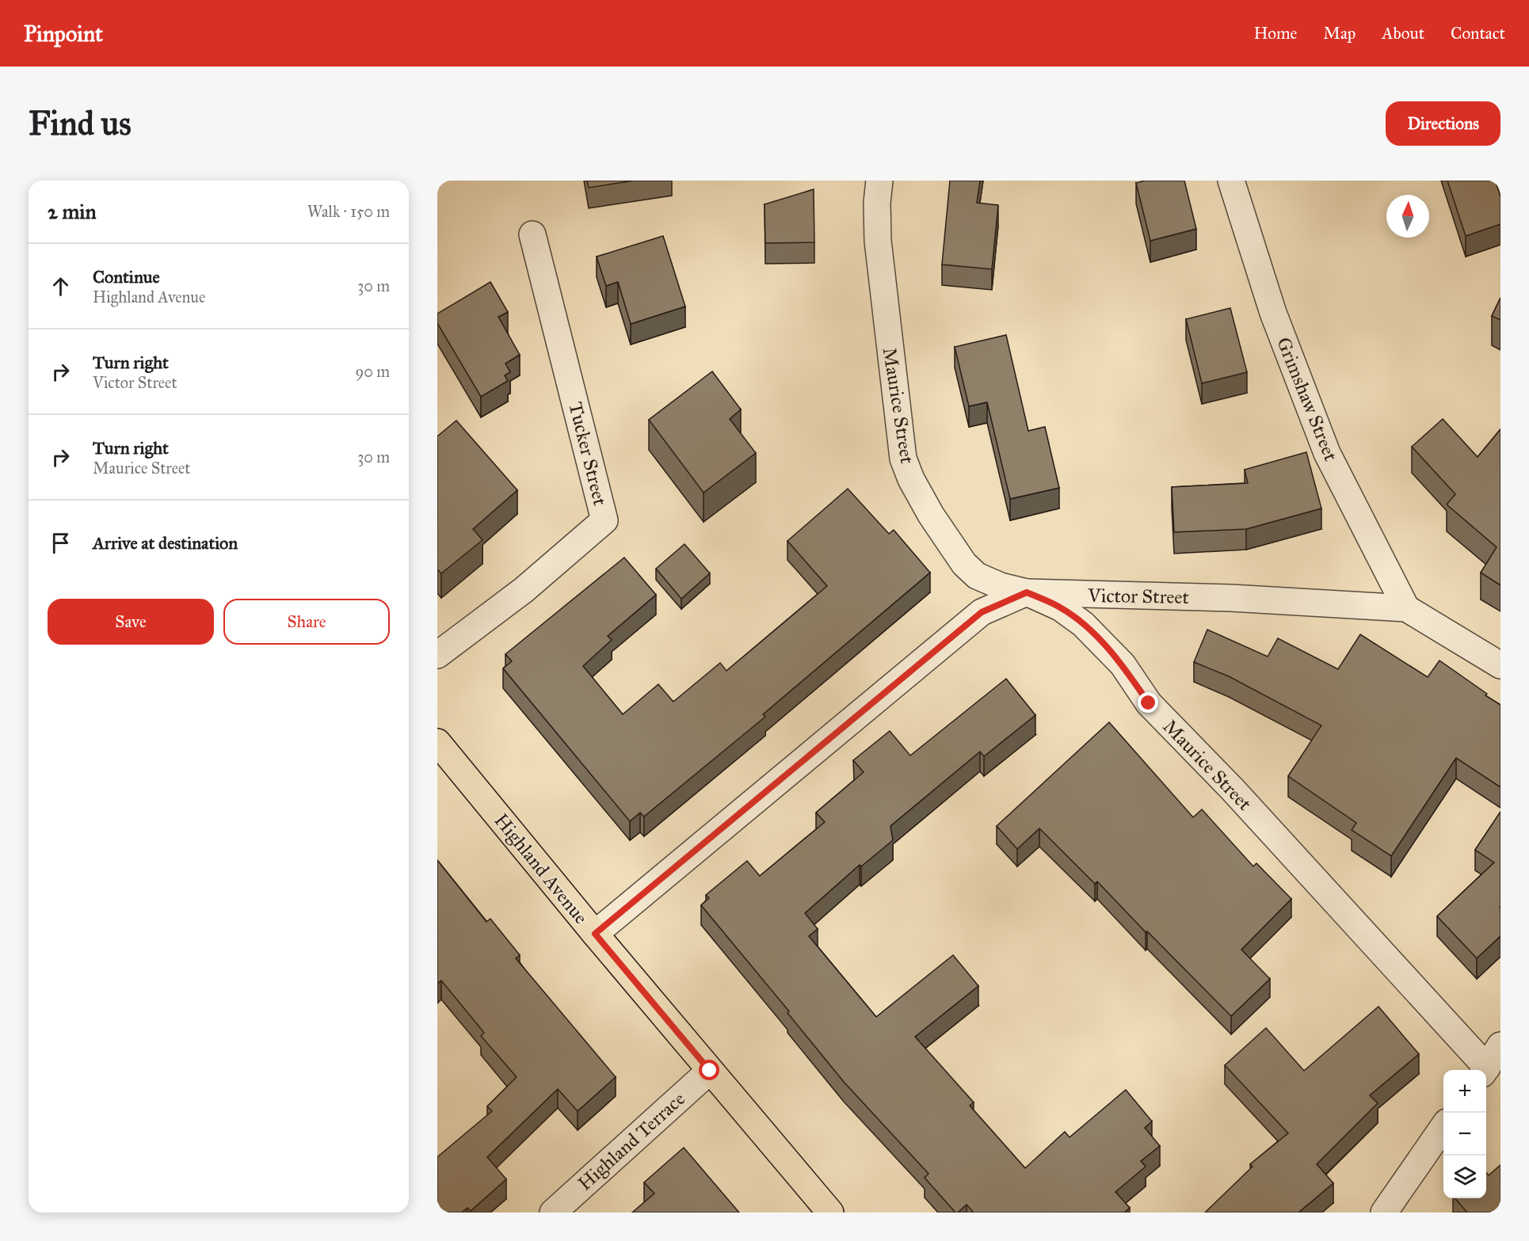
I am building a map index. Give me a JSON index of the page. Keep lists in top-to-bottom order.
{
  "streets": {
    "main road": ["Highland Avenue"],
    "street": [
      "Grimshaw Street",
      "Maurice Street",
      "Tucker Street",
      "Victor Street",
      "Highland Terrace"
    ]
  },
  "crossings": [
    ["Grimshaw Street", "Victor Street"],
    ["Maurice Street", "Victor Street"],
    ["Victor Street", "Highland Avenue"],
    ["Highland Avenue", "Highland Terrace"]
  ],
  "north": "top",
  "page": {
    "header": "Pinpoint",
    "nav": [
      "Home",
      "Map",
      "About",
      "Contact"
    ],
    "buttons": [
      "Directions",
      ["Save", "Share"]
    ],
    "title": "Find us",
    "heading": ["2 min", "Walk · 150 m"],
    "list": [
      ["Continue", "Highland Avenue", "30 m"],
      ["Turn right", "Victor Street", "90 m"],
      ["Turn right", "Maurice Street", "30 m"],
      "Arrive at destination"
    ],
    "map_buttons": ["+", "−"]
  }
}
